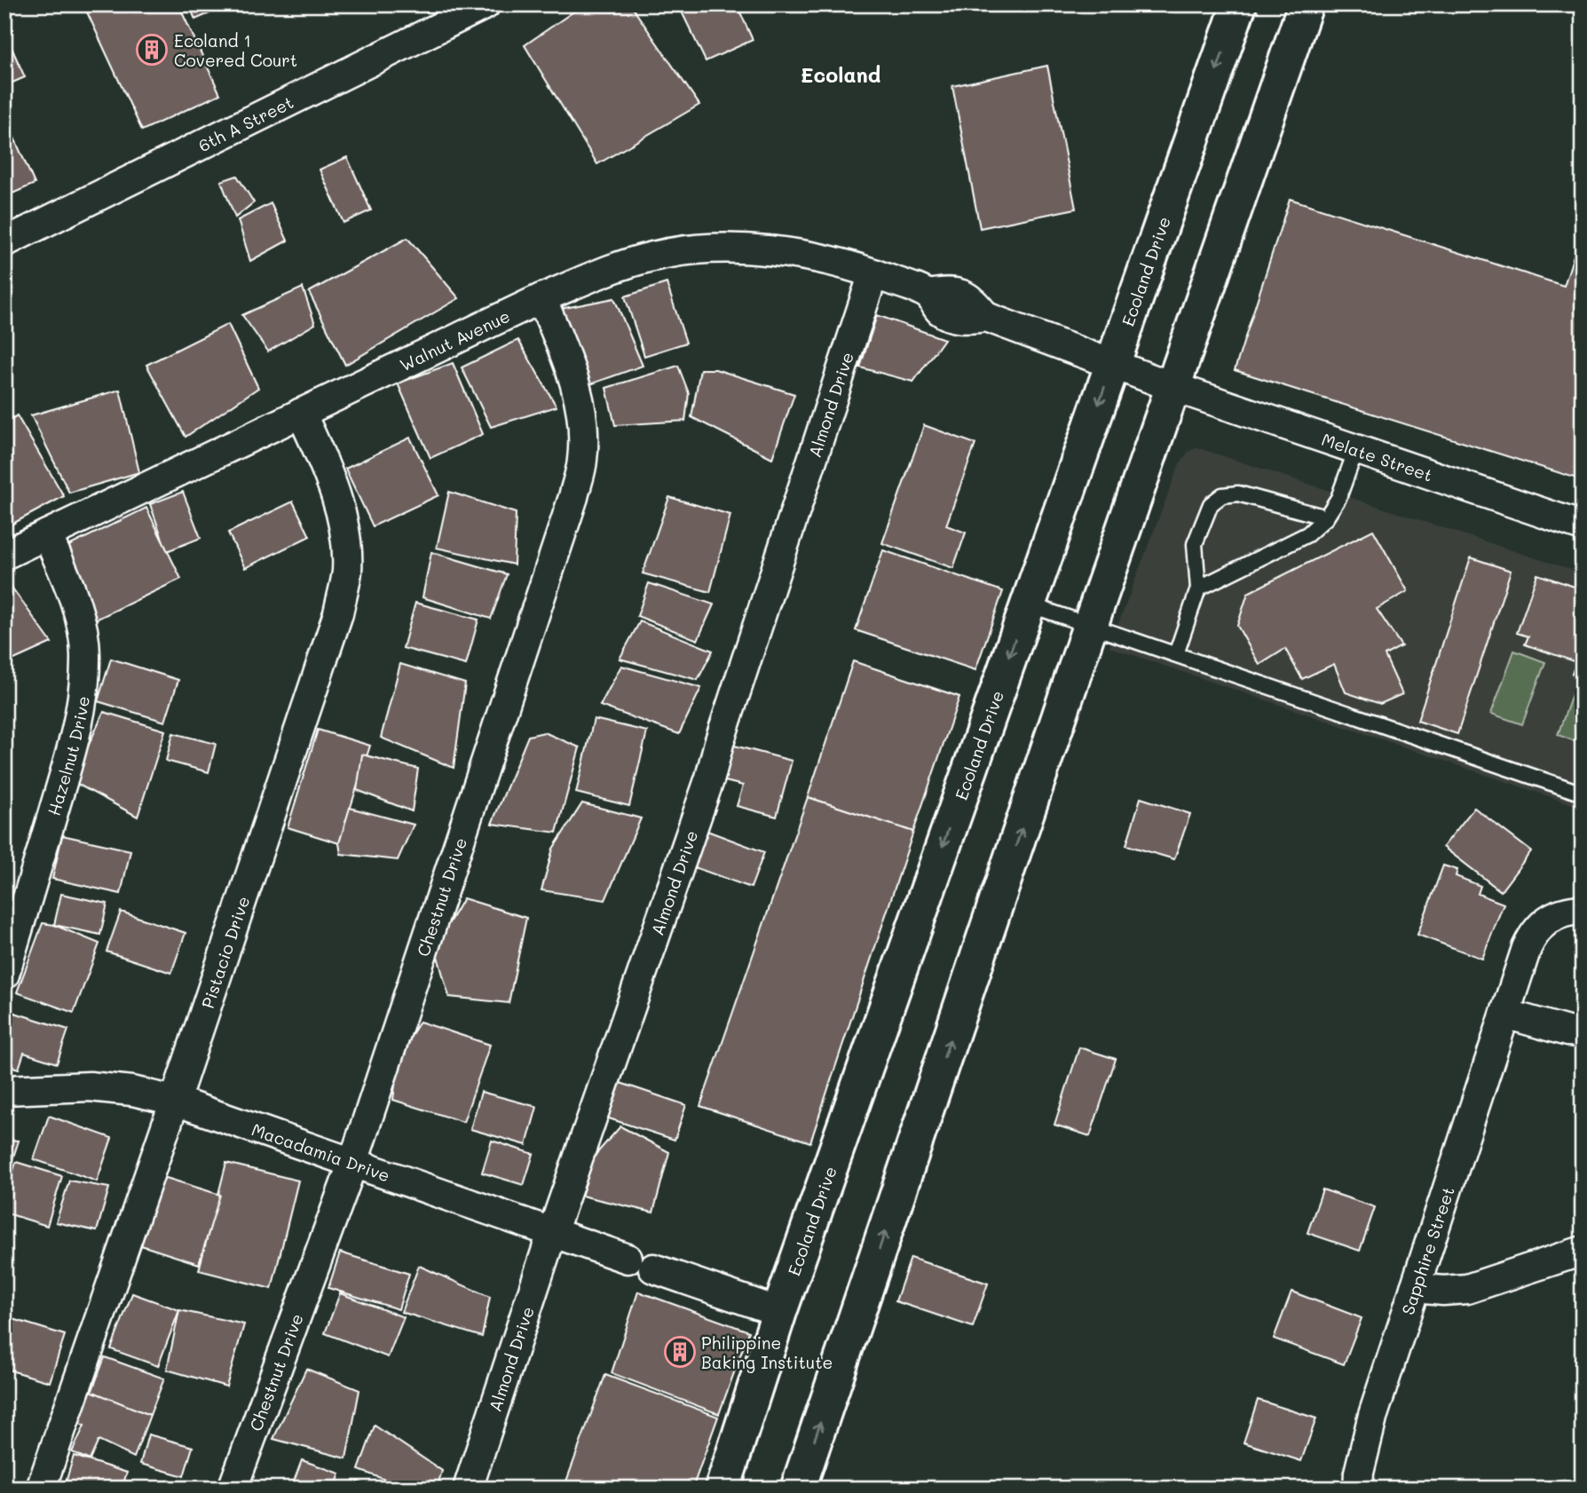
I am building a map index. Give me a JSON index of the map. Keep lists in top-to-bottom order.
{
  "streets": {
    "main road": ["Ecoland Drive"],
    "street": [
      "6th A Street",
      "Walnut Avenue",
      "Almond Drive",
      "Melate Street",
      "Hazelnut Drive",
      "Chestnut Drive",
      "Pistacio Drive",
      "Macadamia Drive",
      "Sapphire Street"
    ]
  },
  "crossings": [
    ["Ecoland Drive", "Walnut Avenue"],
    ["Ecoland Drive", "Melate Street"],
    ["Ecoland Drive", "Macadamia Drive"],
    ["Walnut Avenue", "Almond Drive"],
    ["Walnut Avenue", "Melate Street"],
    ["Walnut Avenue", "Hazelnut Drive"],
    ["Walnut Avenue", "Chestnut Drive"],
    ["Walnut Avenue", "Pistacio Drive"],
    ["Almond Drive", "Macadamia Drive"],
    ["Chestnut Drive", "Macadamia Drive"],
    ["Pistacio Drive", "Macadamia Drive"]
  ],
  "districts": ["Ecoland"],
  "places": {
    "building": ["Ecoland 1 Covered Court", "Philippine Baking Institute"]
  }
}
